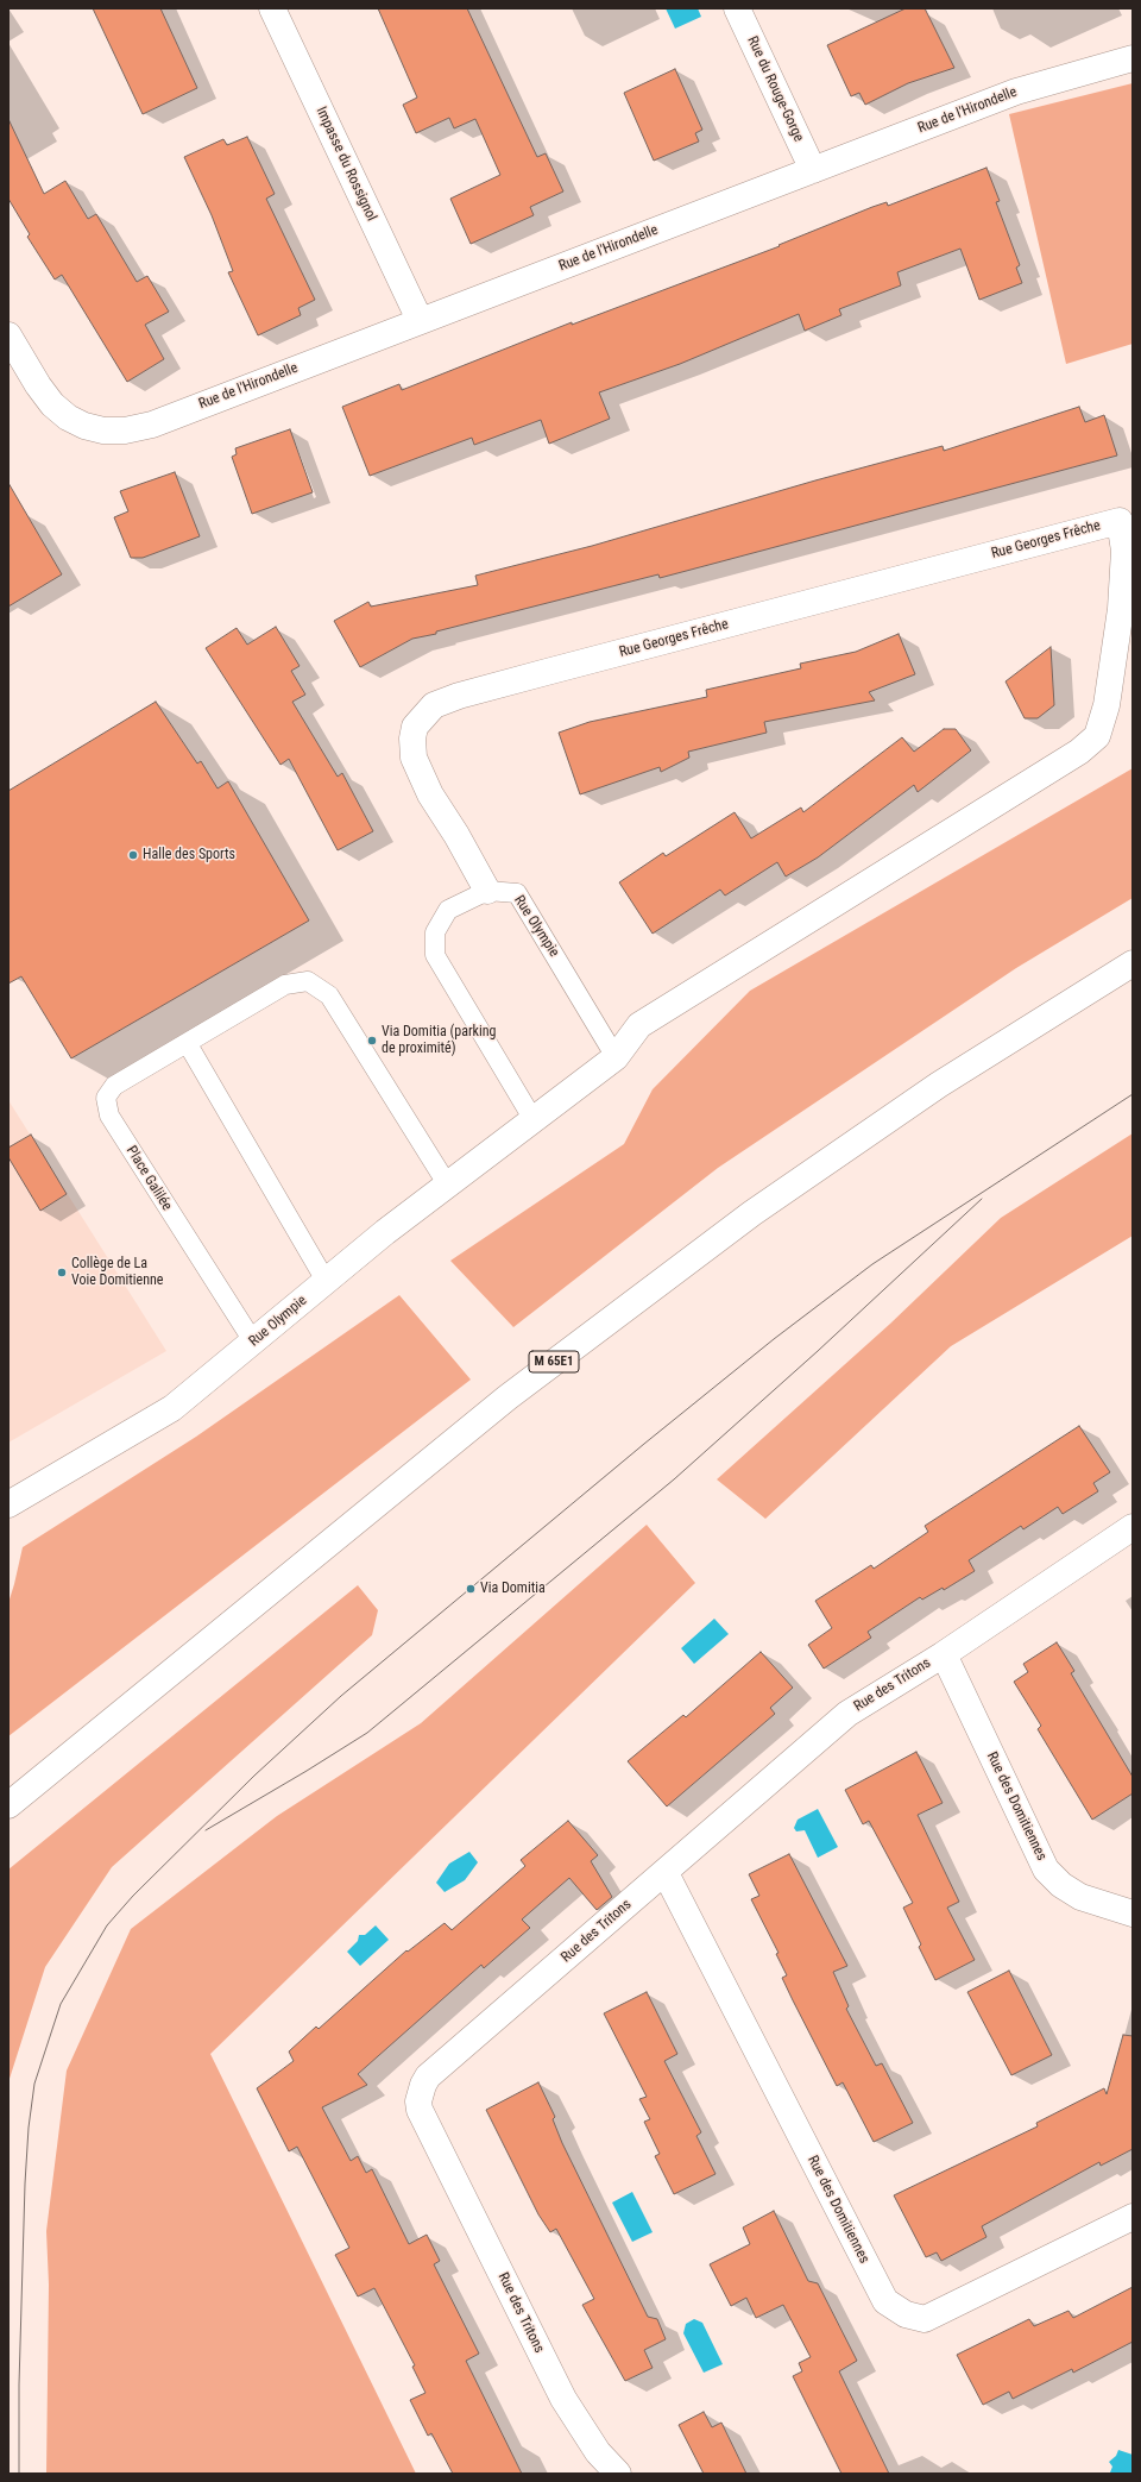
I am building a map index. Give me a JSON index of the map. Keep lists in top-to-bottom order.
{
  "streets": {
    "street": [
      "Rue du Rouge-Gorge",
      "Rue de l'Hirondelle",
      "Impasse du Rossignol",
      "Rue Georges Frêche",
      "Rue Olympie",
      "M 65E1",
      "Rue des Tritons",
      "Rue des Domitiennes"
    ],
    "lane": ["Place Galilée"]
  },
  "crossings": [
    ["Rue du Rouge-Gorge", "Rue de l'Hirondelle"],
    ["Rue de l'Hirondelle", "Impasse du Rossignol"],
    ["Rue Georges Frêche", "Rue Olympie"],
    ["Rue Olympie", "Place Galilée"],
    ["Rue des Tritons", "Rue des Domitiennes"]
  ],
  "places": [
    "Halle des Sports",
    "Via Domitia (parking de proximité)",
    "Collège de La Voie Domitienne",
    "Via Domitia"
  ]
}
